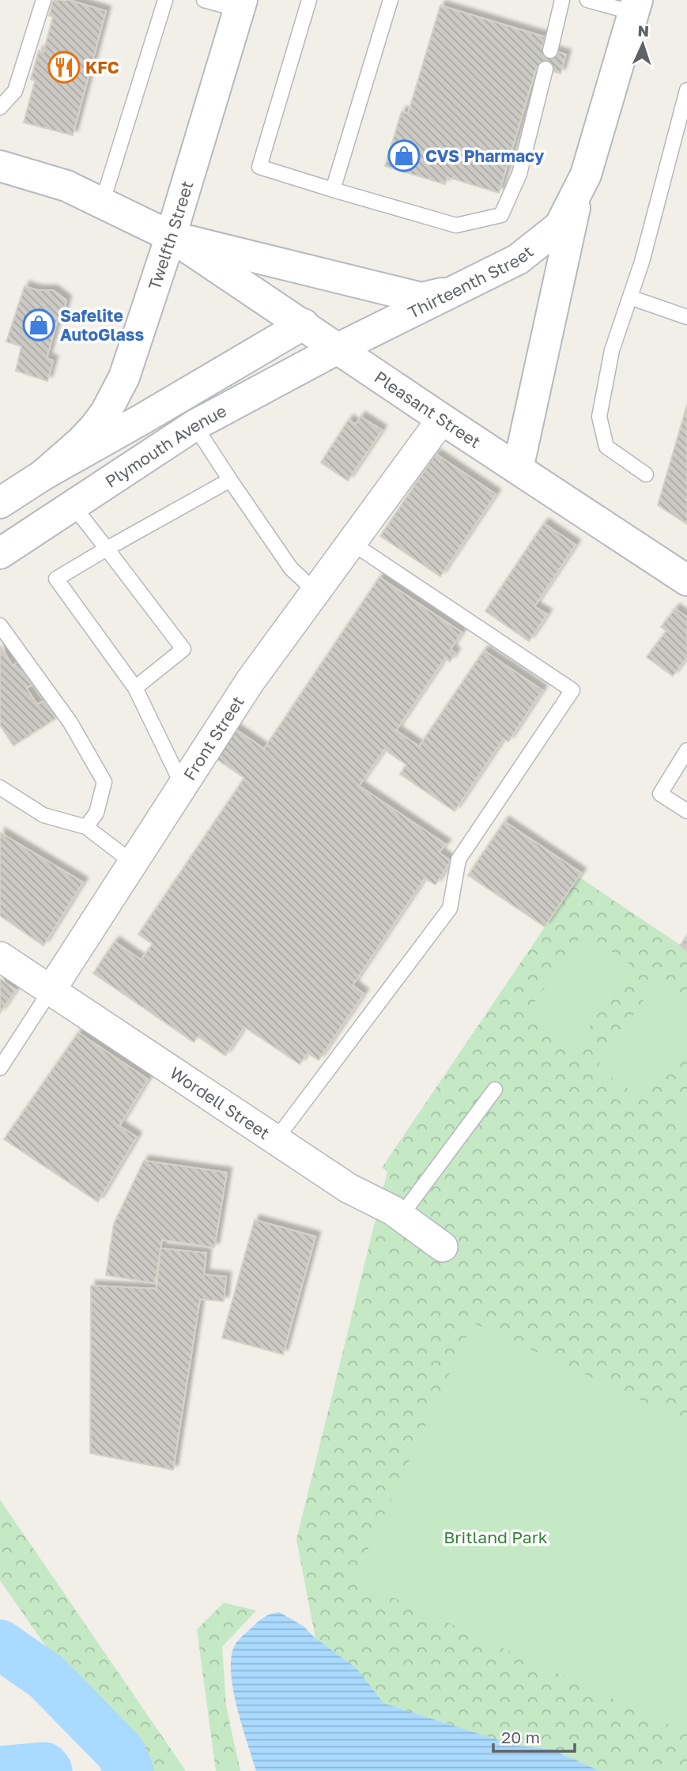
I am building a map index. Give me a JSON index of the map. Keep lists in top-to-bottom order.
{
  "streets": {
    "main road": [
      "Twelfth Street",
      "Thirteenth Street",
      "Pleasant Street",
      "Plymouth Avenue"
    ],
    "street": ["Front Street", "Wordell Street"]
  },
  "crossings": [
    ["Twelfth Street", "Pleasant Street"],
    ["Twelfth Street", "Plymouth Avenue"],
    ["Thirteenth Street", "Pleasant Street"],
    ["Thirteenth Street", "Plymouth Avenue"],
    ["Pleasant Street", "Plymouth Avenue"],
    ["Pleasant Street", "Front Street"],
    ["Front Street", "Wordell Street"]
  ],
  "parks": ["Britland Park"],
  "places": {
    "restaurant": ["KFC"],
    "shop": ["CVS Pharmacy", "Safelite AutoGlass"]
  },
  "scale_bar": "20 m",
  "north": "top"
}
